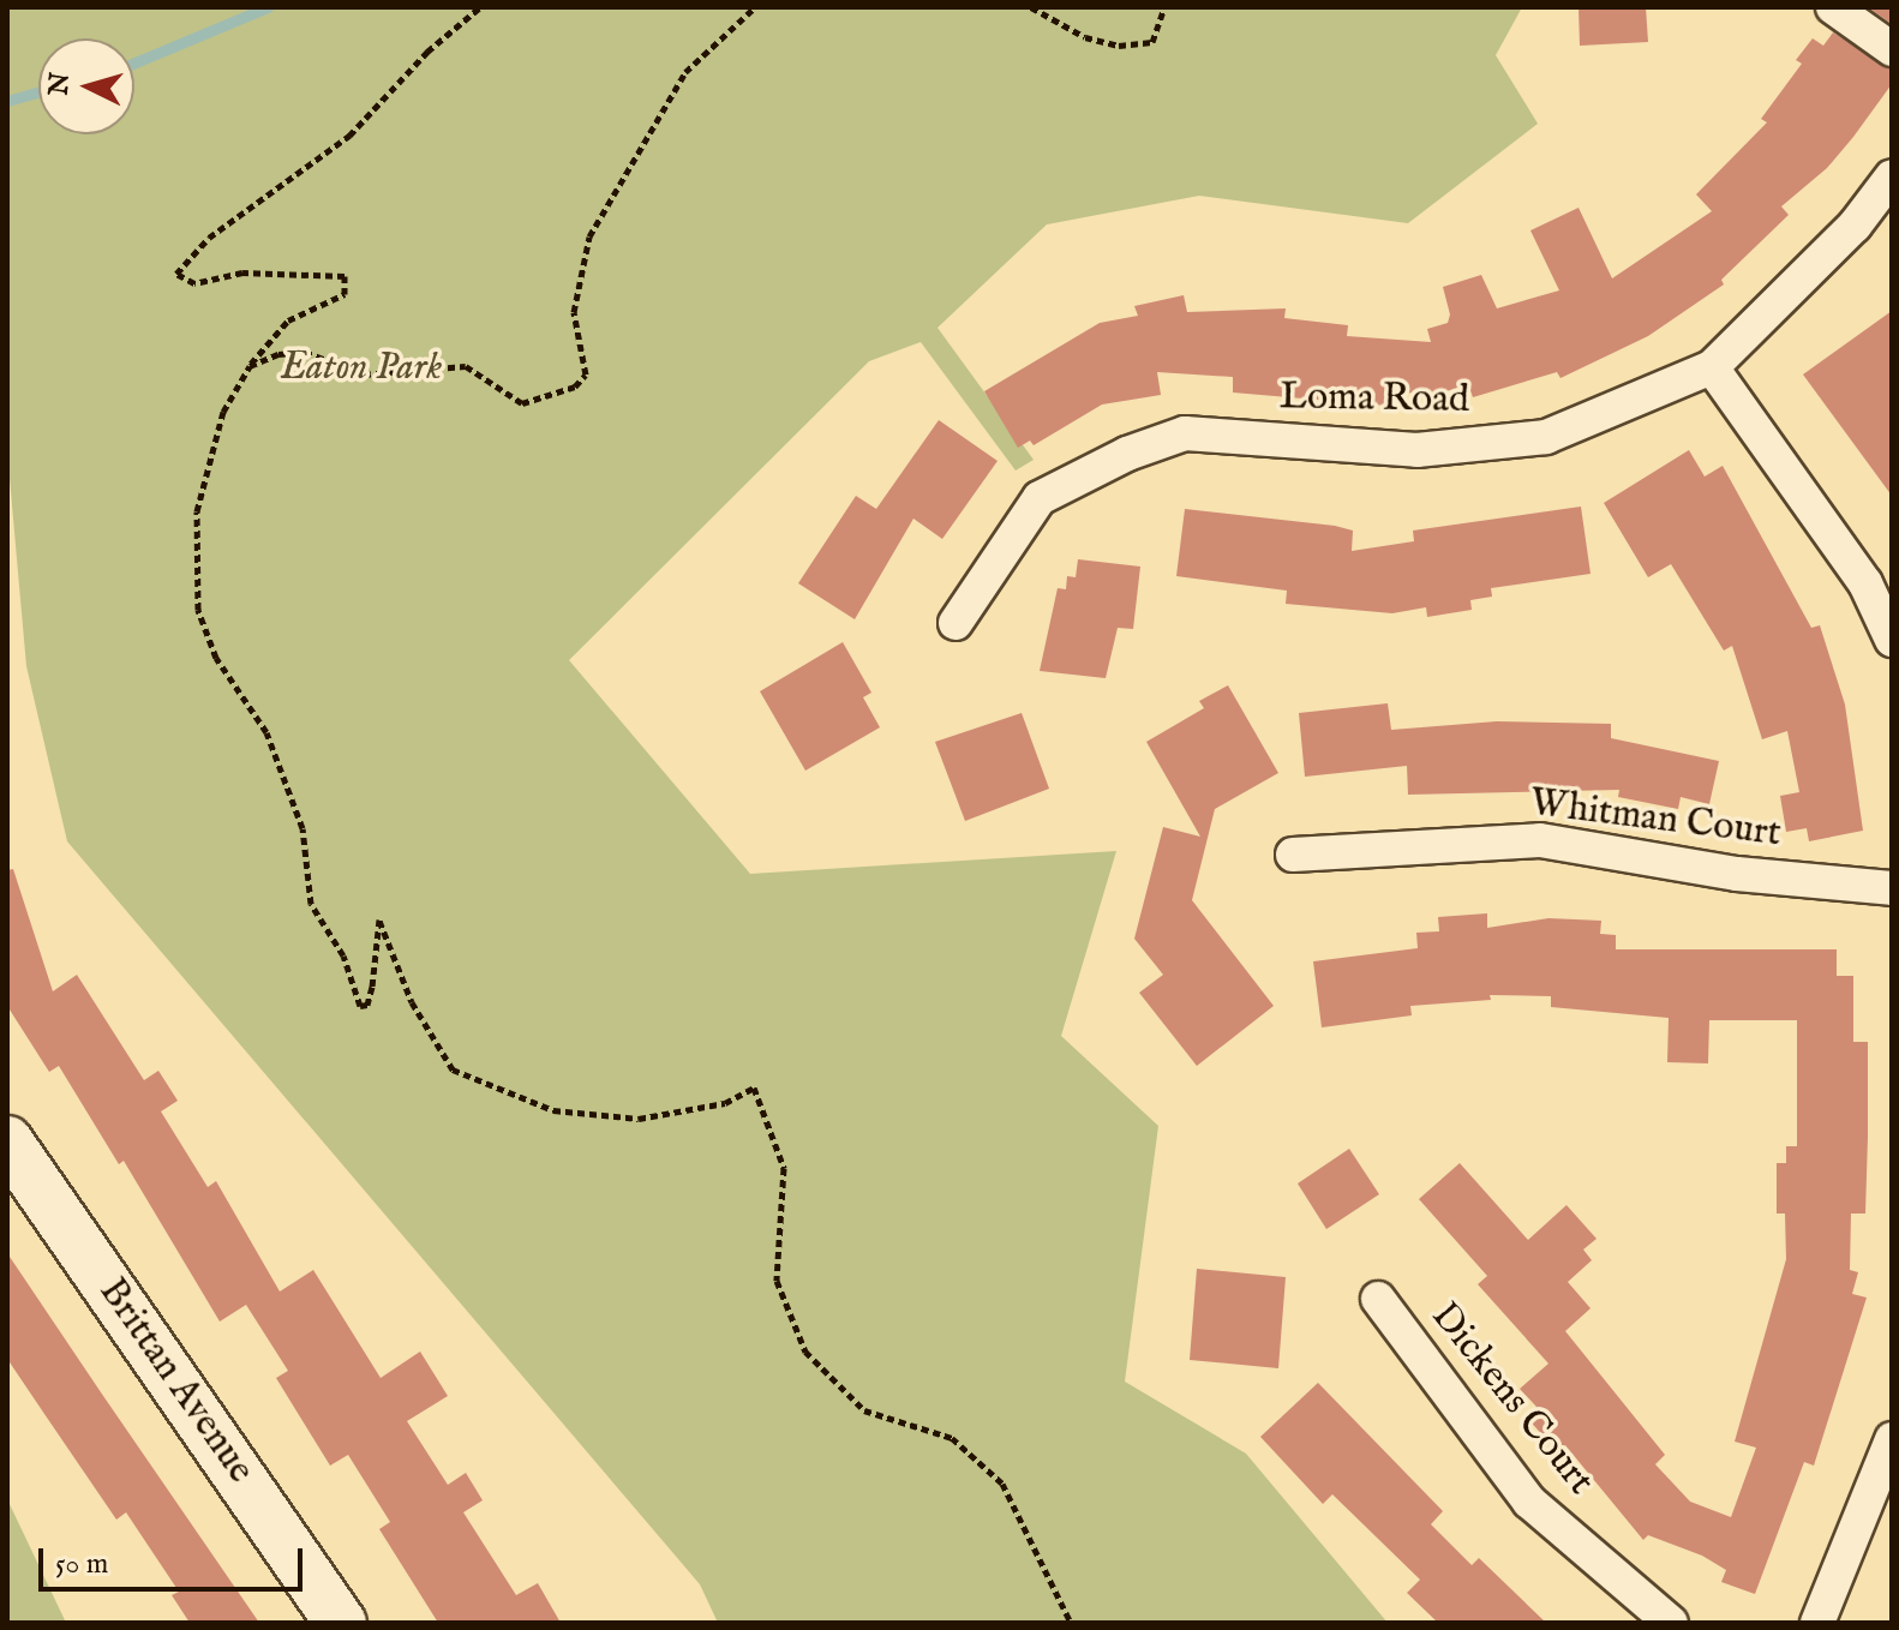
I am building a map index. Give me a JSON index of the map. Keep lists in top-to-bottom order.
{
  "streets": {
    "main road": ["Brittan Avenue"],
    "street": ["Loma Road", "Whitman Court", "Dickens Court"]
  },
  "parks": ["Eaton Park"],
  "scale_bar": "50 m",
  "north": "left"
}
